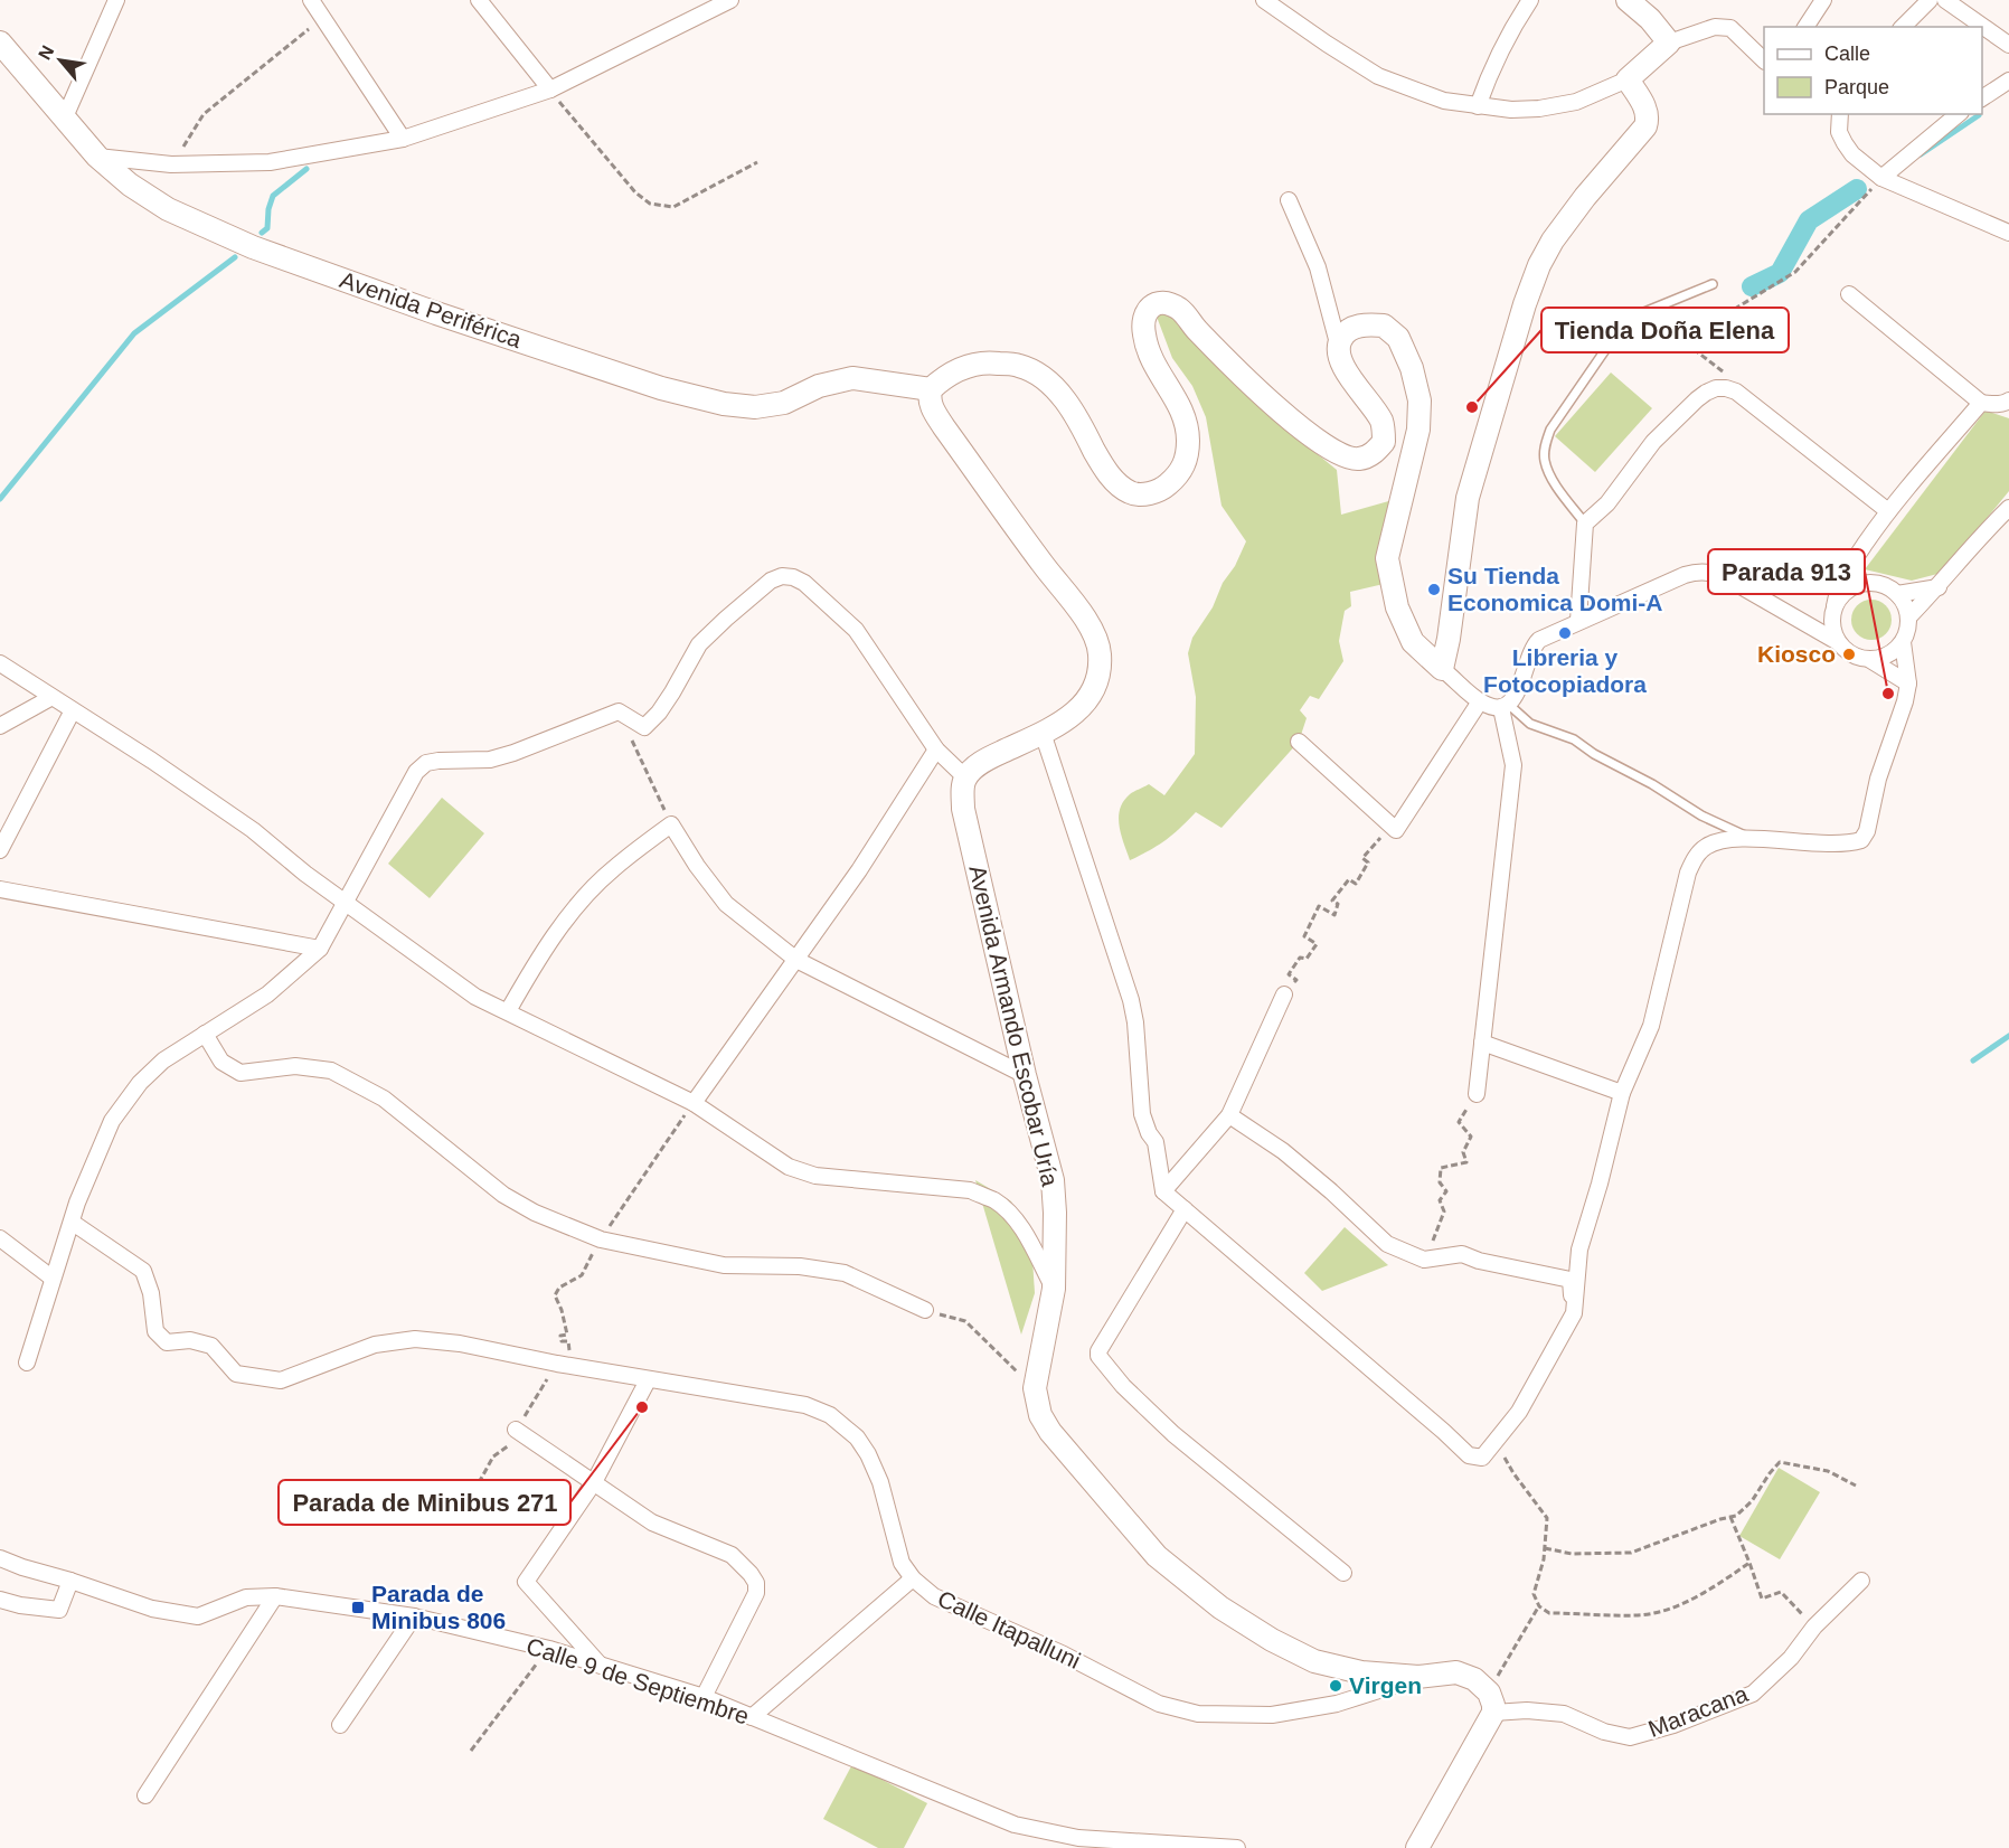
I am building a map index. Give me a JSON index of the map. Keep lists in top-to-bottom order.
{
  "streets": {
    "main road": ["Avenida Periférica", "Avenida Armando Escobar Uría"],
    "street": ["Calle Itapalluni", "Calle 9 de Septiembre", "Maracana"]
  },
  "crossings": [
    ["Avenida Armando Escobar Uría", "Calle Itapalluni"],
    ["Avenida Armando Escobar Uría", "Maracana"]
  ],
  "places": {
    "other": [
      "Tienda Doña Elena",
      "Su Tienda Economica Domi-A",
      "Libreria y Fotocopiadora",
      "Kiosco",
      "Parada 913",
      "Parada de Minibus 271",
      "Virgen"
    ],
    "transit": ["Parada de Minibus 806"]
  },
  "legend": ["Calle", "Parque"],
  "north": "top left"
}
